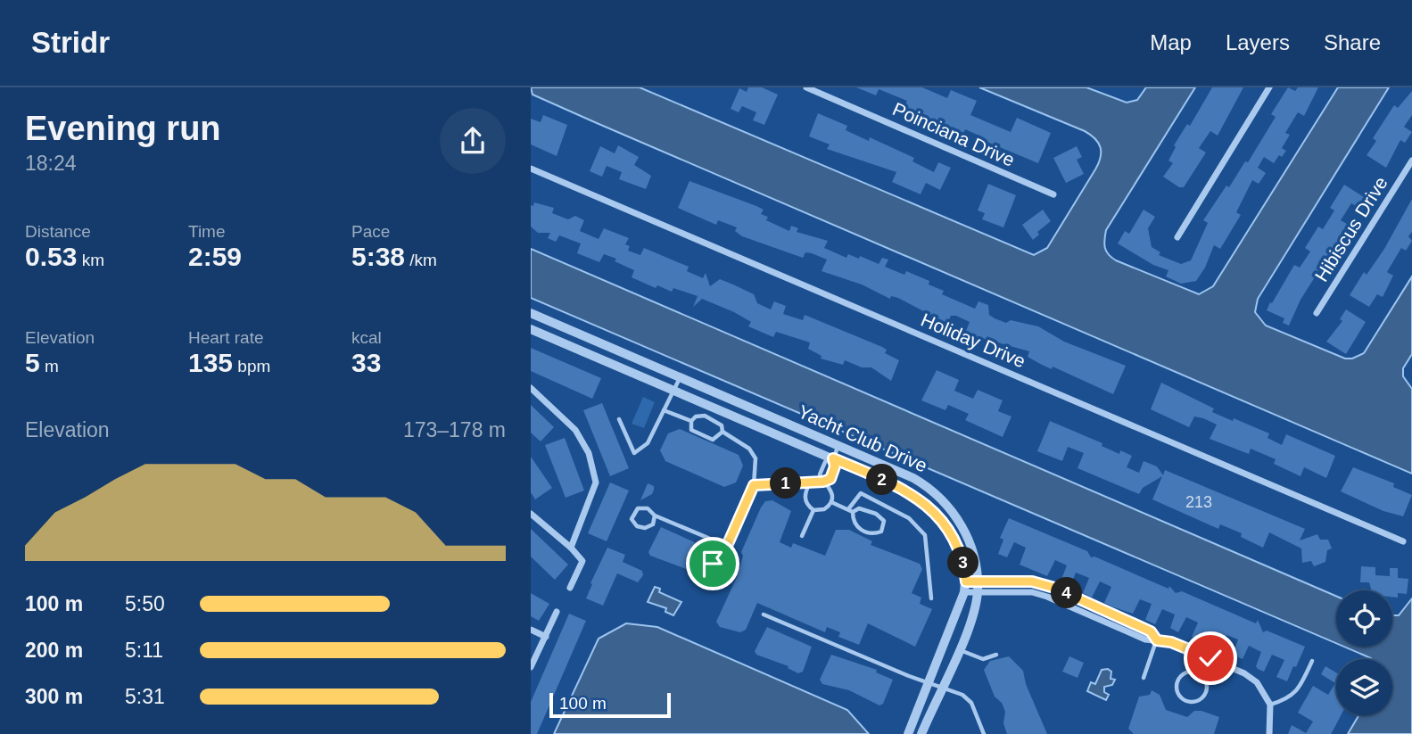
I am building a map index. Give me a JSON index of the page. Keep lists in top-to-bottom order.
{
  "streets": {
    "street": [
      "Poinciana Drive",
      "Hibiscus Drive",
      "Holiday Drive",
      "Yacht Club Drive"
    ]
  },
  "house_numbers": ["213"],
  "scale_bar": "100 m",
  "page": {
    "header": "Stridr",
    "nav": ["Map", "Layers", "Share"],
    "heading": ["Evening run", "18:24"],
    "stats": [
      ["Distance", "0.53 km"],
      ["Time", "2:59"],
      ["Pace", "5:38 /km"],
      ["Elevation", "5 m"],
      ["Heart rate", "135 bpm"],
      ["kcal", "33"]
    ],
    "chart": ["Elevation", "173–178 m"],
    "pins": [
      "2",
      "1",
      "3",
      "4"
    ],
    "list": [
      {
        "name": "100 m",
        "note": "5:50"
      },
      {
        "name": "200 m",
        "note": "5:11"
      },
      {
        "name": "300 m",
        "note": "5:31"
      }
    ],
    "scale": "100 m"
  }
}
